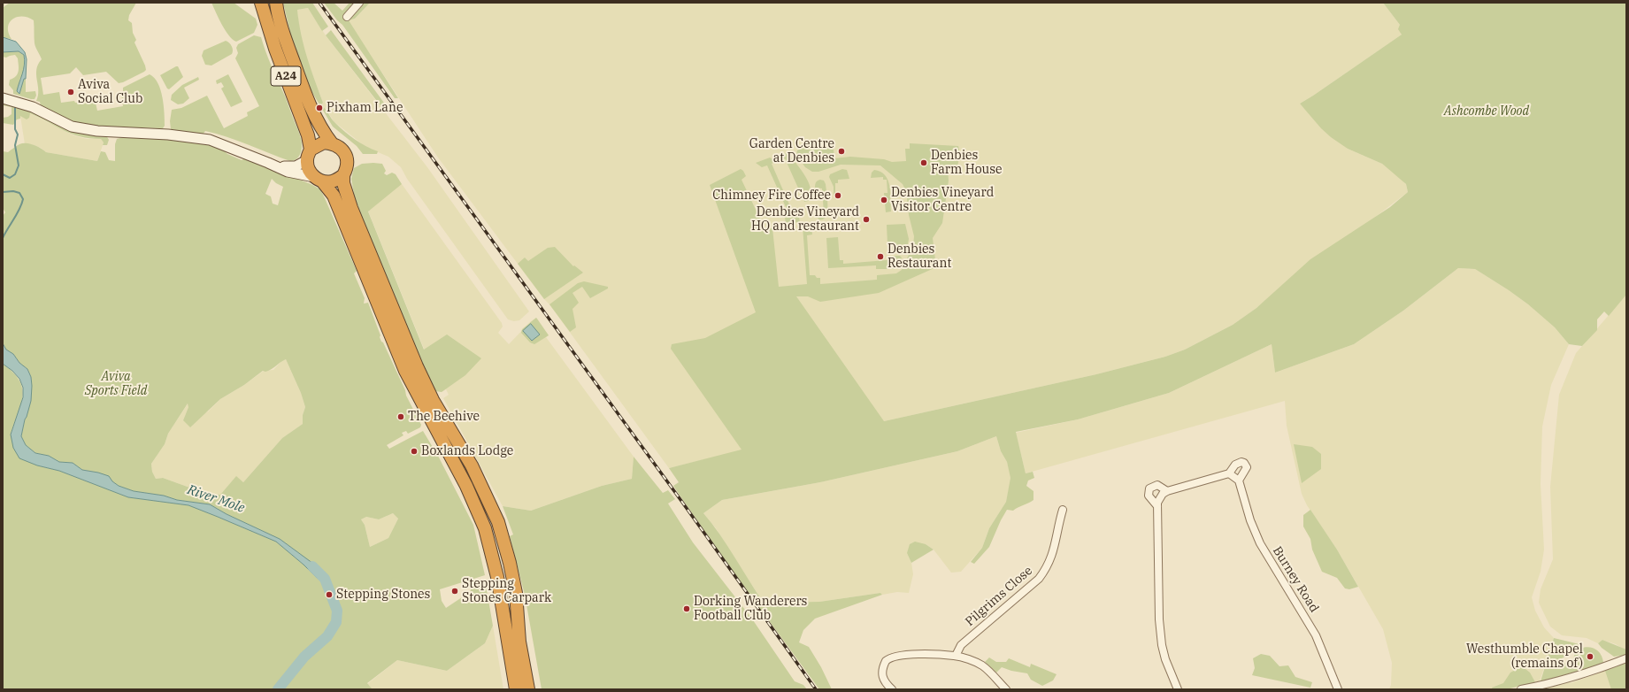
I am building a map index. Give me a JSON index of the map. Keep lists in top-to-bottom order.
{
  "streets": {
    "highway": ["A24"],
    "street": ["Burney Road", "Pilgrims Close"]
  },
  "water": ["River Mole"],
  "parks": ["Ashcombe Wood", "Aviva Sports Field"],
  "places": [
    "Aviva Social Club",
    "Pixham Lane",
    "Garden Centre at Denbies",
    "Denbies Farm House",
    "Chimney Fire Coffee",
    "Denbies Vineyard Visitor Centre",
    "Denbies Vineyard HQ and restaurant",
    "Denbies Restaurant",
    "The Beehive",
    "Boxlands Lodge",
    "Stepping Stones Carpark",
    "Stepping Stones",
    "Dorking Wanderers Football Club",
    "Westhumble Chapel (remains of)"
  ]
}
